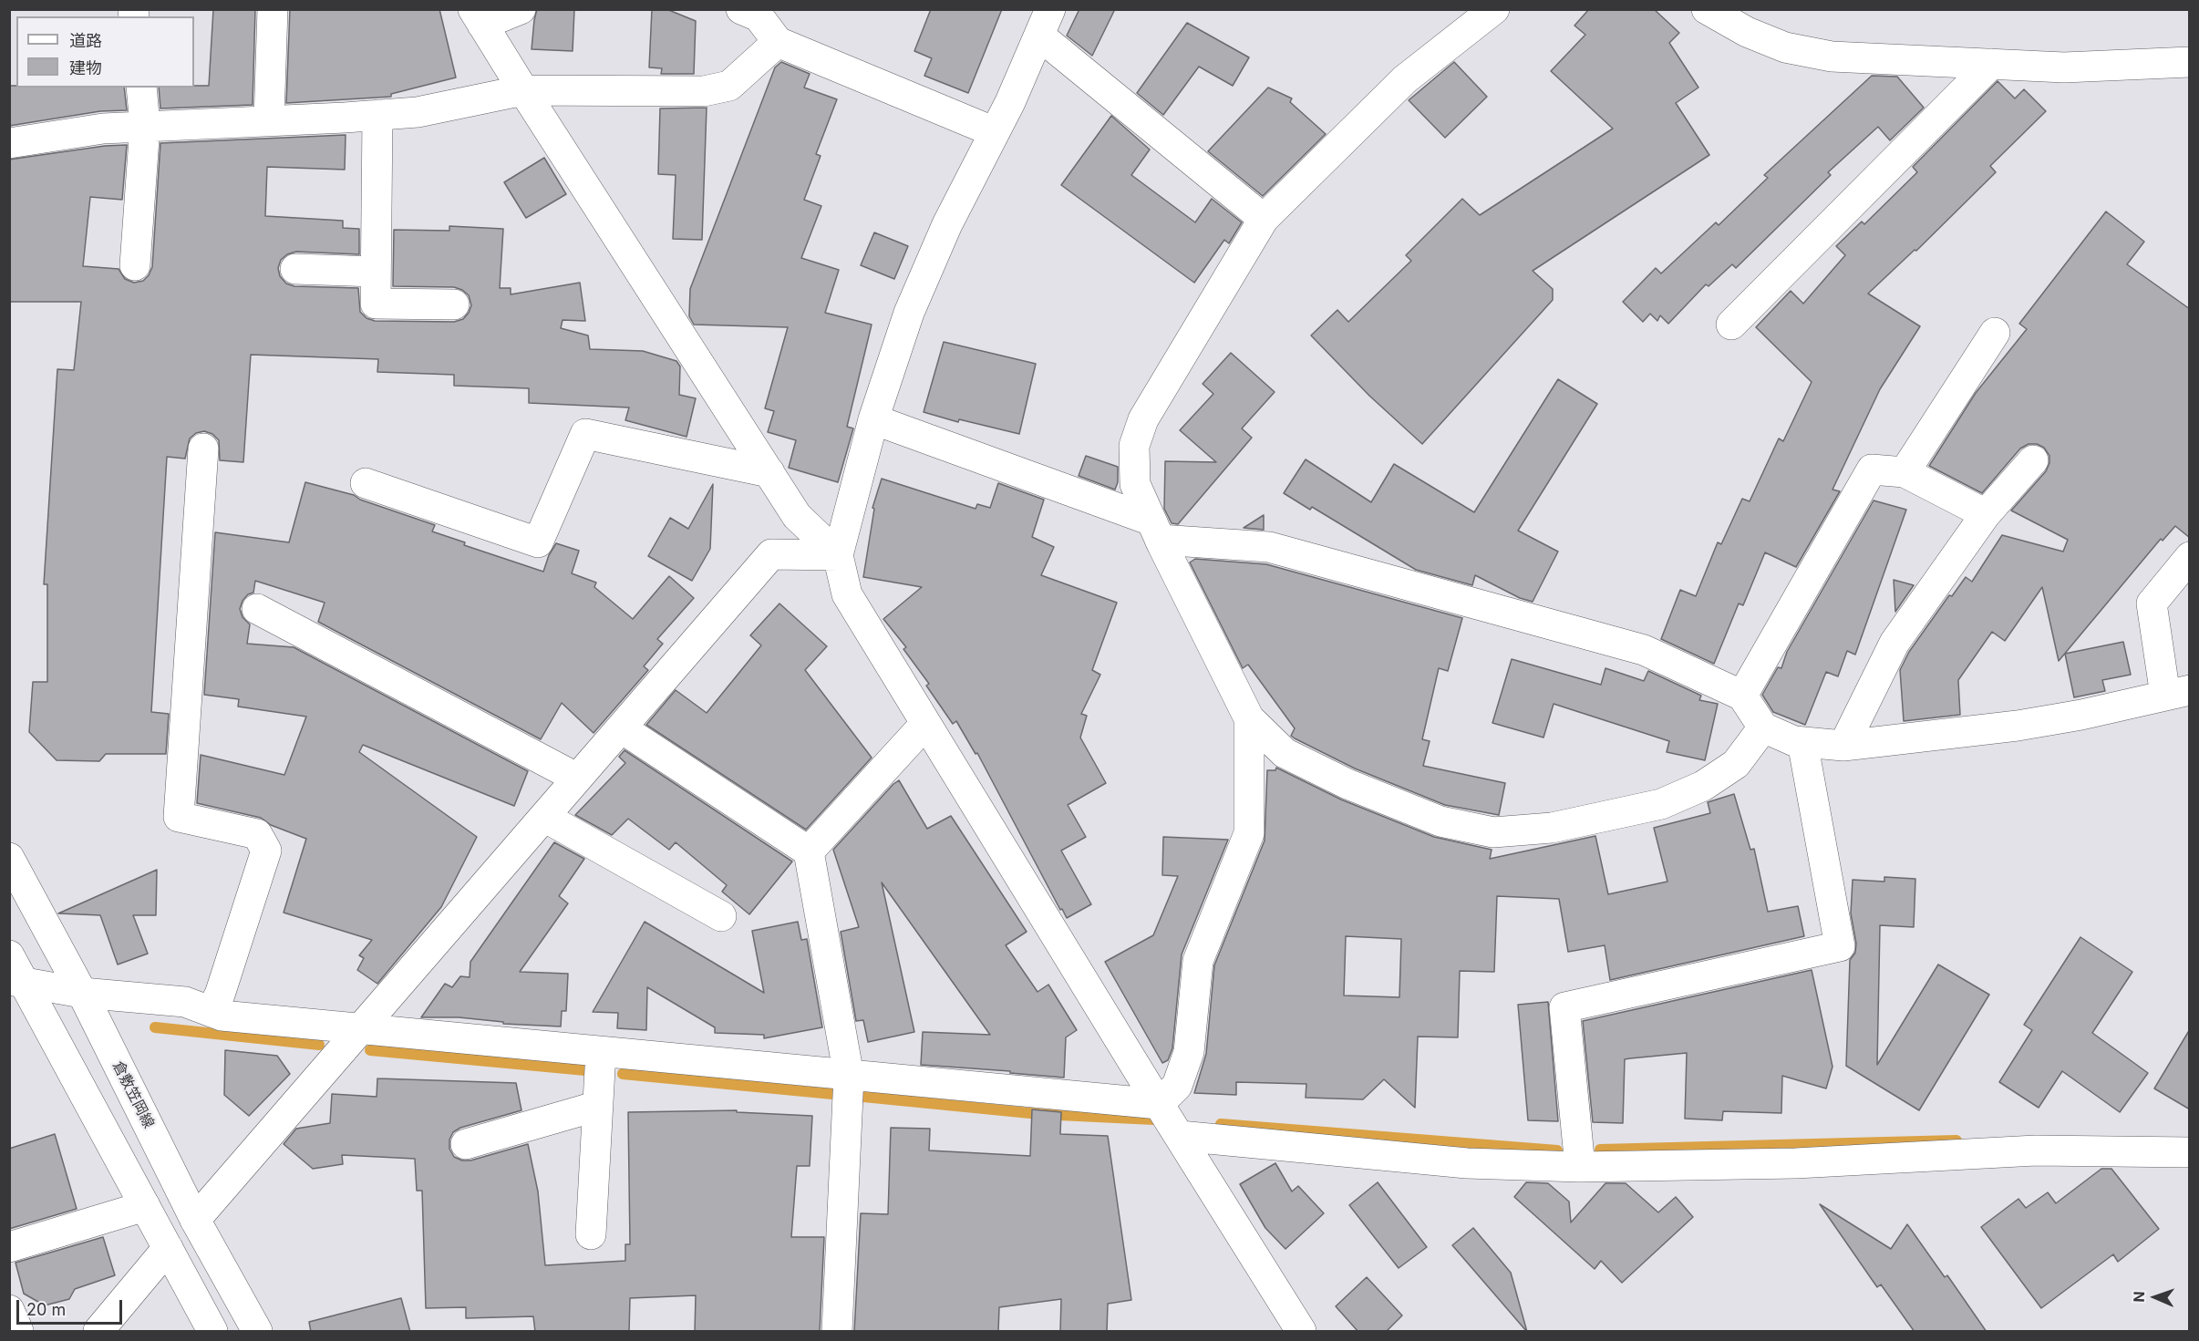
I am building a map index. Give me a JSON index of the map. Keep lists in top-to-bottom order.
{
  "streets": {
    "street": ["倉敷笠岡線"]
  },
  "legend": ["道路", "建物"],
  "scale_bar": "20 m",
  "north": "left"
}
